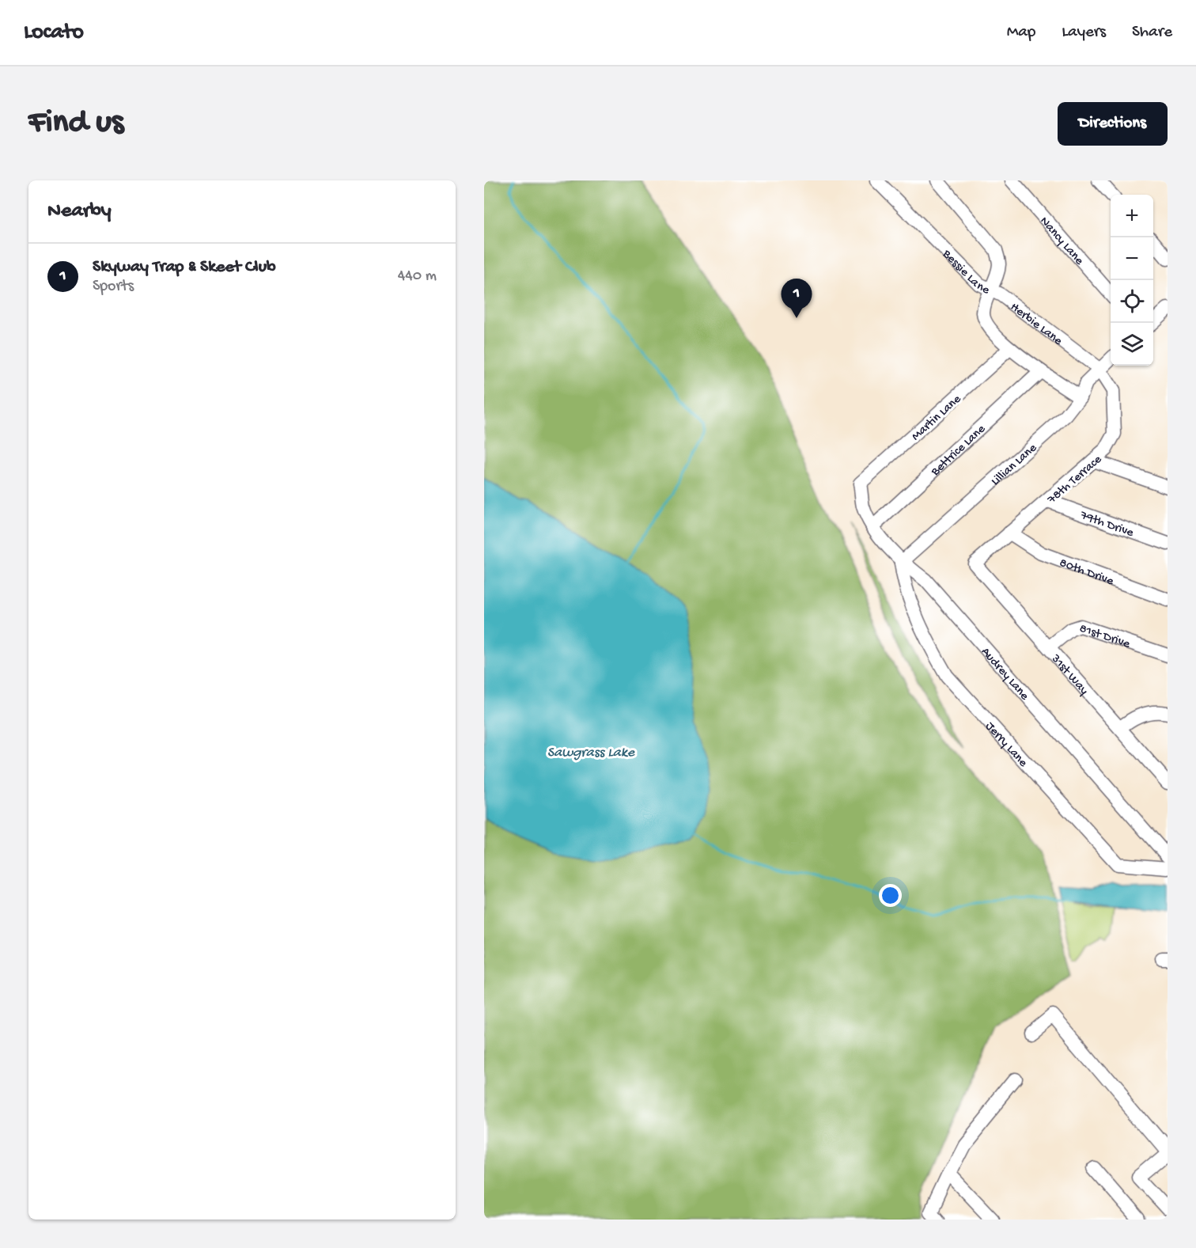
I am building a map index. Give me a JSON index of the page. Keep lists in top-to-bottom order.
{
  "streets": {
    "street": [
      "Nancy Lane",
      "Bessie Lane",
      "Herbie Lane",
      "Martin Lane",
      "Bettrice Lane",
      "Lillian Lane",
      "78th Terrace",
      "79th Drive",
      "80th Drive",
      "81st Drive",
      "Audrey Lane",
      "31st Way",
      "Jerry Lane"
    ]
  },
  "crossings": [
    ["Bessie Lane", "Herbie Lane"],
    ["Bessie Lane", "Martin Lane"],
    ["Bessie Lane", "Bettrice Lane"],
    ["Bessie Lane", "Lillian Lane"],
    ["Herbie Lane", "Lillian Lane"],
    ["Herbie Lane", "78th Terrace"],
    ["Martin Lane", "Audrey Lane"],
    ["Bettrice Lane", "Audrey Lane"],
    ["Lillian Lane", "78th Terrace"],
    ["Lillian Lane", "Audrey Lane"],
    ["Lillian Lane", "Jerry Lane"],
    ["78th Terrace", "79th Drive"],
    ["78th Terrace", "80th Drive"],
    ["78th Terrace", "31st Way"],
    ["81st Drive", "31st Way"],
    ["Audrey Lane", "Jerry Lane"]
  ],
  "water": ["Sawgrass Lake"],
  "page": {
    "header": "Locato",
    "nav": ["Map", "Layers", "Share"],
    "buttons": "Directions",
    "title": "Find us",
    "heading": "Nearby",
    "map_buttons": ["+", "−"],
    "list": [
      {
        "mark": "1",
        "name": "Skyway Trap & Skeet Club",
        "note": "Sports",
        "value": "440 m"
      }
    ],
    "pins": "1"
  }
}
